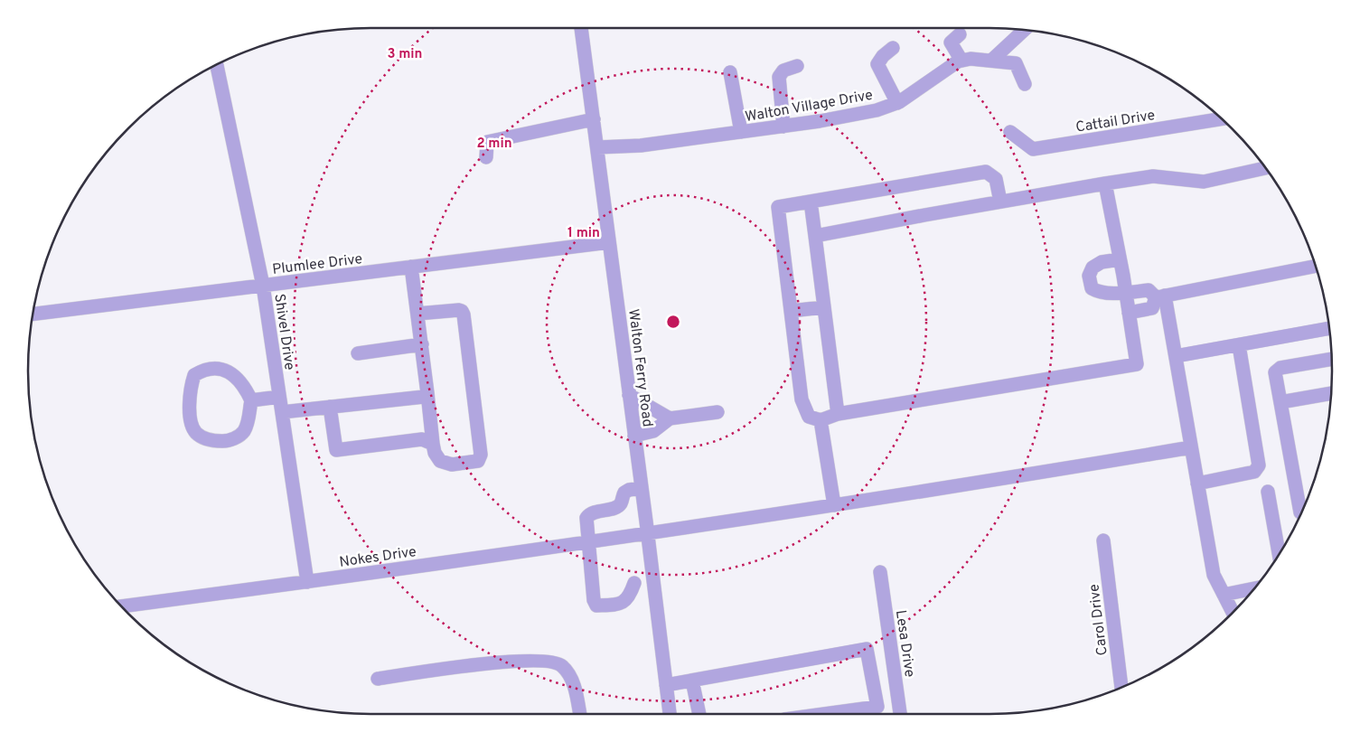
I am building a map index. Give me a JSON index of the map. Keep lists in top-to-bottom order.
{
  "streets": {
    "street": [
      "Walton Village Drive",
      "Cattail Drive",
      "Plumlee Drive",
      "Shivel Drive",
      "Walton Ferry Road",
      "Nokes Drive",
      "Carol Drive",
      "Lesa Drive"
    ]
  },
  "crossings": [
    ["Walton Village Drive", "Walton Ferry Road"],
    ["Plumlee Drive", "Shivel Drive"],
    ["Plumlee Drive", "Walton Ferry Road"],
    ["Shivel Drive", "Nokes Drive"],
    ["Walton Ferry Road", "Nokes Drive"]
  ],
  "rings": ["3 min", "2 min", "1 min"]
}
